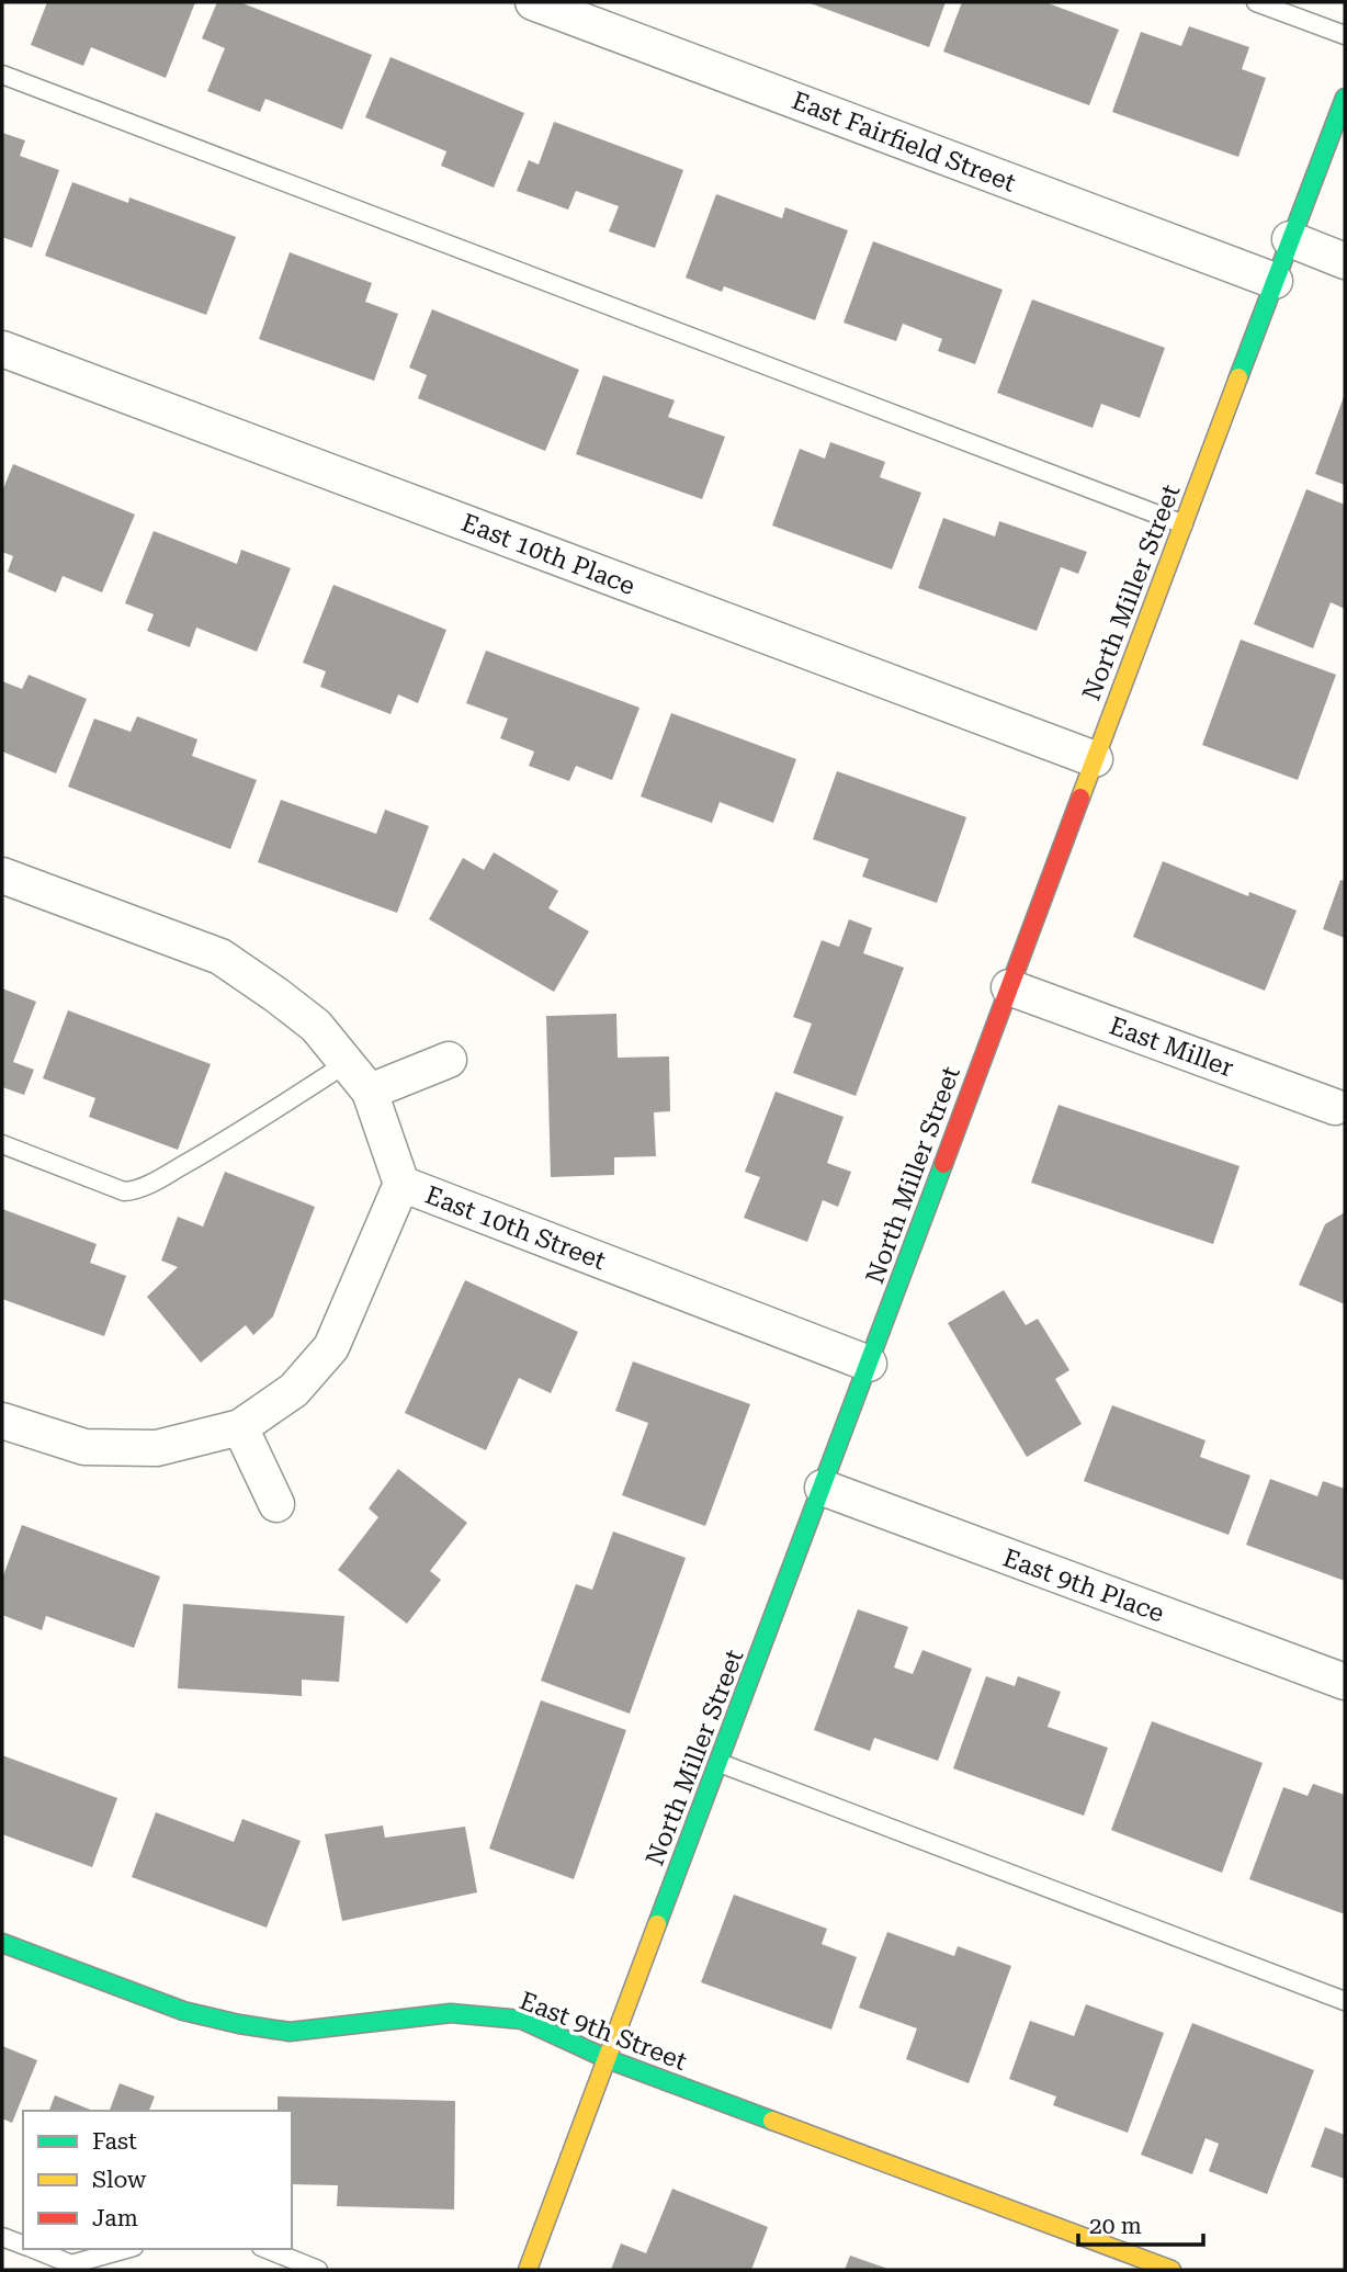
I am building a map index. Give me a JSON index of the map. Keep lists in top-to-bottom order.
{
  "streets": {
    "street": [
      "East Fairfield Street",
      "East 10th Place",
      "North Miller Street",
      "East Miller",
      "East 10th Street",
      "East 9th Place",
      "East 9th Street"
    ]
  },
  "crossings": [
    ["East Fairfield Street", "North Miller Street"],
    ["East 10th Place", "North Miller Street"],
    ["North Miller Street", "East Miller"],
    ["North Miller Street", "East 10th Street"],
    ["North Miller Street", "East 9th Place"],
    ["North Miller Street", "East 9th Street"]
  ],
  "legend": ["Fast", "Slow", "Jam"],
  "scale_bar": "20 m"
}
